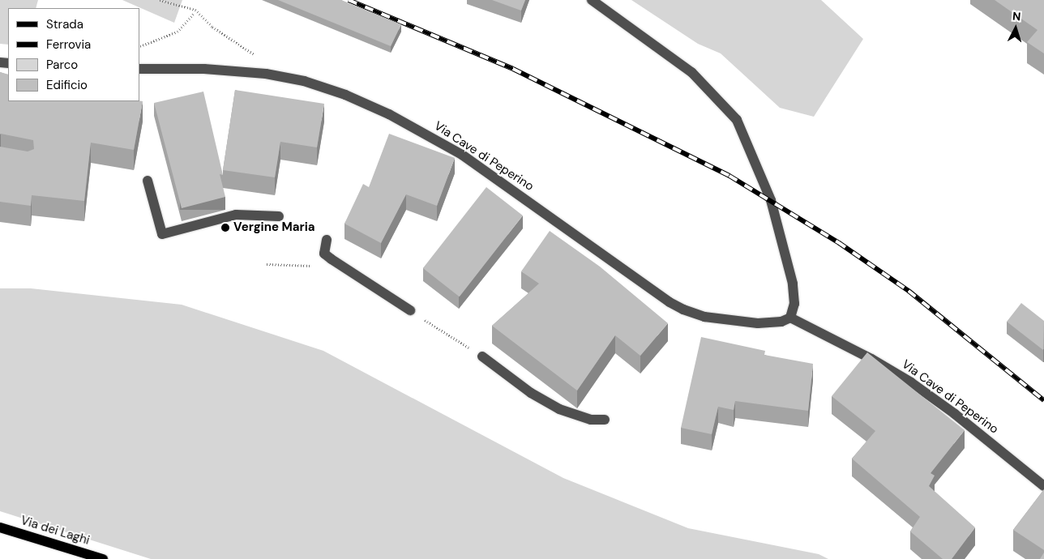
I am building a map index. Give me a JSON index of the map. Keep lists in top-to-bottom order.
{
  "streets": {
    "main road": ["Via dei Laghi"],
    "street": ["Via Cave di Peperino"]
  },
  "places": ["Vergine Maria"],
  "legend": [
    "Strada",
    "Ferrovia",
    "Parco",
    "Edificio"
  ],
  "north": "top"
}
